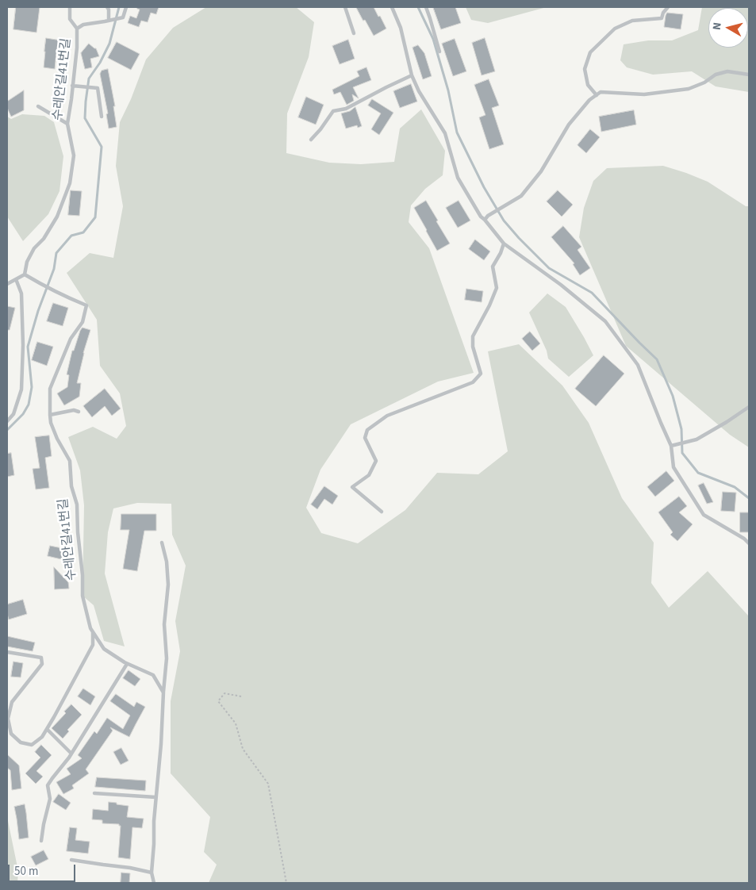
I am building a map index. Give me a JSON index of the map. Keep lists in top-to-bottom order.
{
  "streets": {
    "lane": ["수레안길41번길"]
  },
  "scale_bar": "50 m",
  "north": "left"
}
